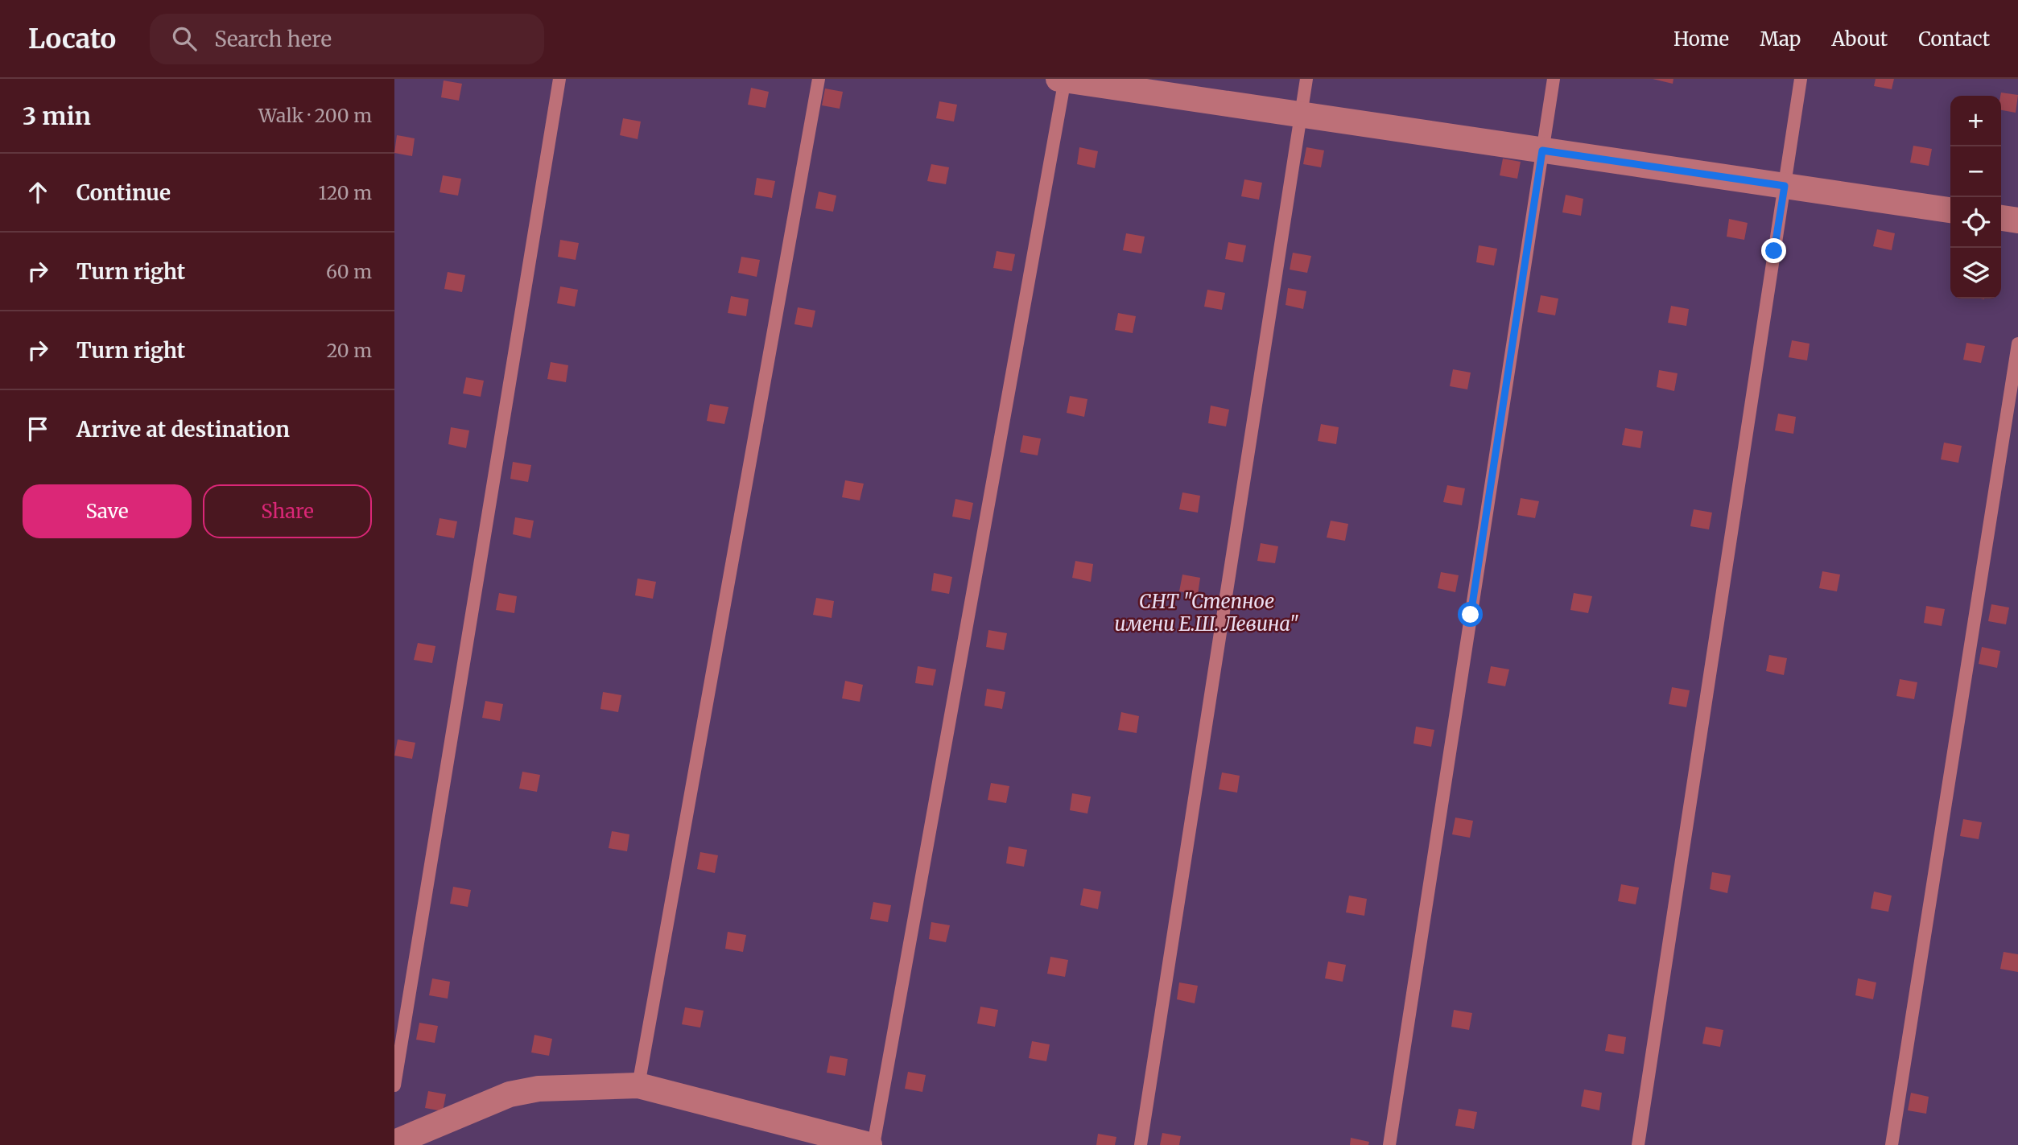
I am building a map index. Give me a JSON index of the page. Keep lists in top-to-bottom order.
{
  "parks": ["СНТ \"Степное имени Е.Ш. Левина\""],
  "page": {
    "header": "Locato",
    "search": "Search here",
    "nav": [
      "Home",
      "Map",
      "About",
      "Contact"
    ],
    "heading": ["3 min", "Walk · 200 m"],
    "map_buttons": ["+", "−"],
    "list": [
      ["Continue", "120 m"],
      ["Turn right", "60 m"],
      ["Turn right", "20 m"],
      "Arrive at destination"
    ],
    "buttons": ["Save", "Share"]
  }
}
